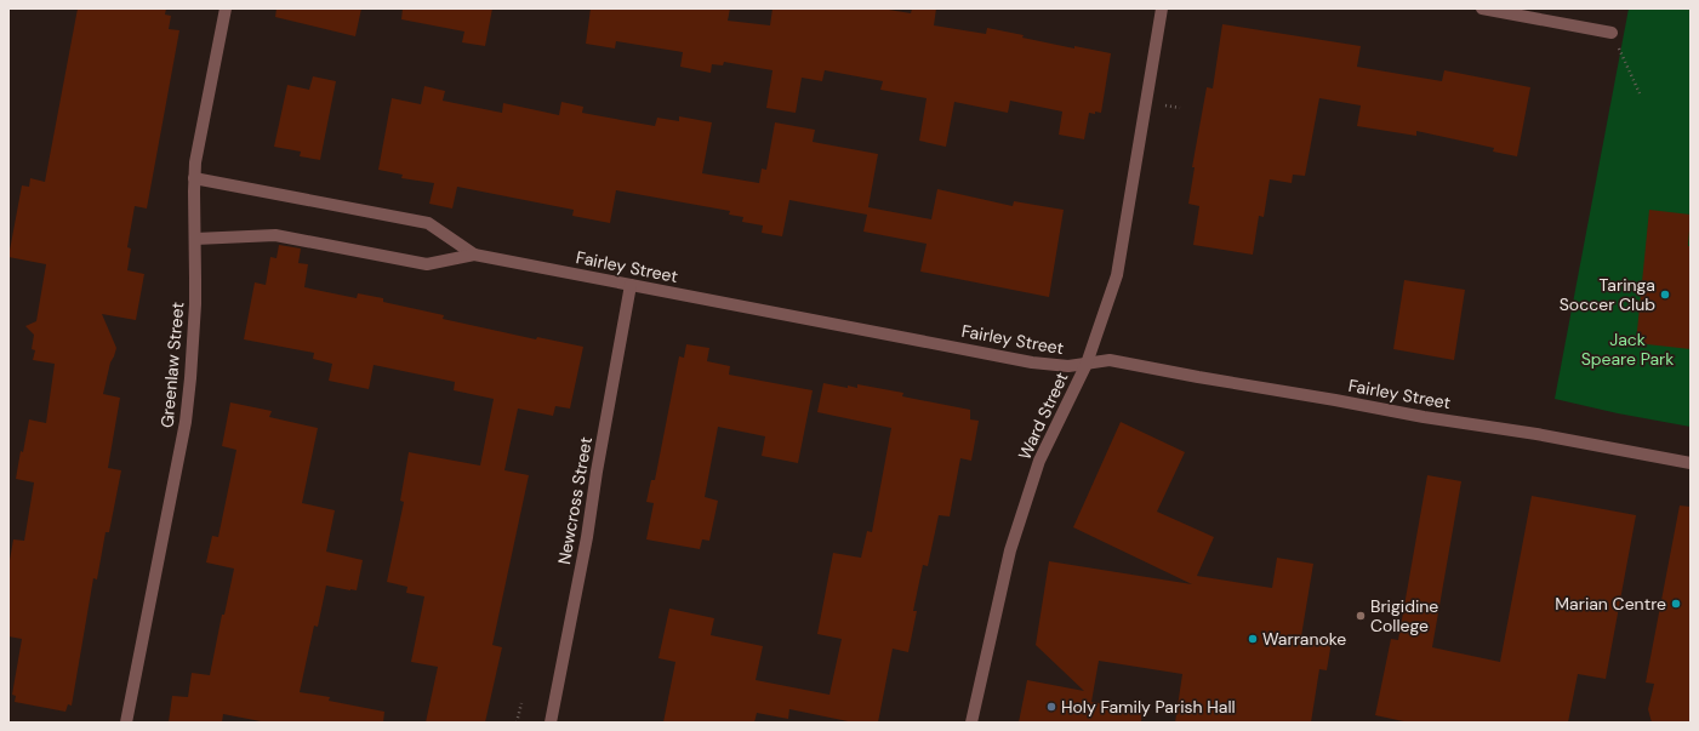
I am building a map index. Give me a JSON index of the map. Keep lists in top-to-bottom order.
{
  "streets": {
    "street": [
      "Fairley Street",
      "Greenlaw Street",
      "Ward Street",
      "Newcross Street"
    ]
  },
  "crossings": [
    ["Fairley Street", "Greenlaw Street"],
    ["Fairley Street", "Ward Street"],
    ["Fairley Street", "Newcross Street"]
  ],
  "parks": ["Jack Speare Park"],
  "places": [
    "Taringa Soccer Club",
    "Marian Centre",
    "Brigidine College",
    "Warranoke",
    "Holy Family Parish Hall"
  ]
}
